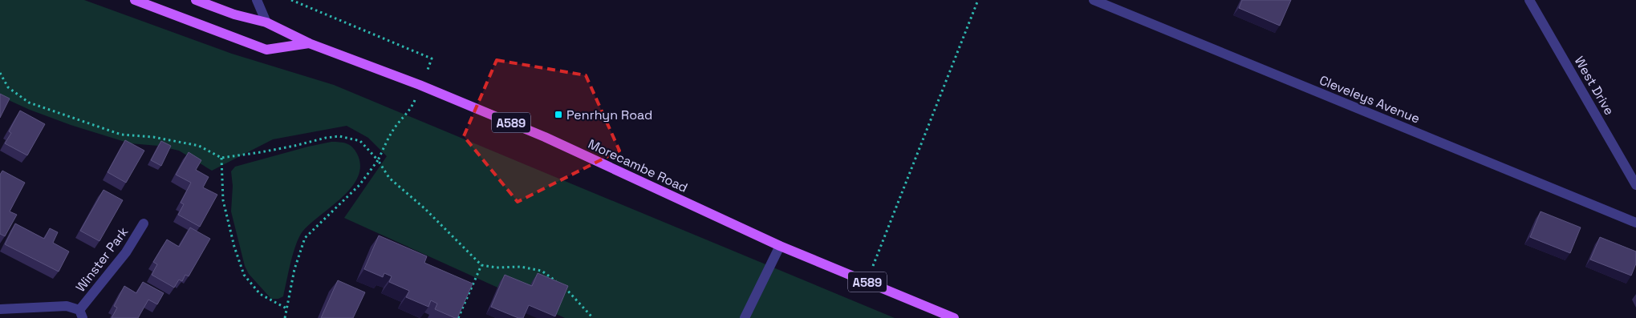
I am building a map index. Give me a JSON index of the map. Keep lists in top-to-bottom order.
{
  "streets": {
    "main road": ["A589", "Morecambe Road"],
    "street": ["West Drive", "Cleveleys Avenue", "Winster Park"]
  },
  "places": {
    "transit": ["Penrhyn Road"]
  }
}
